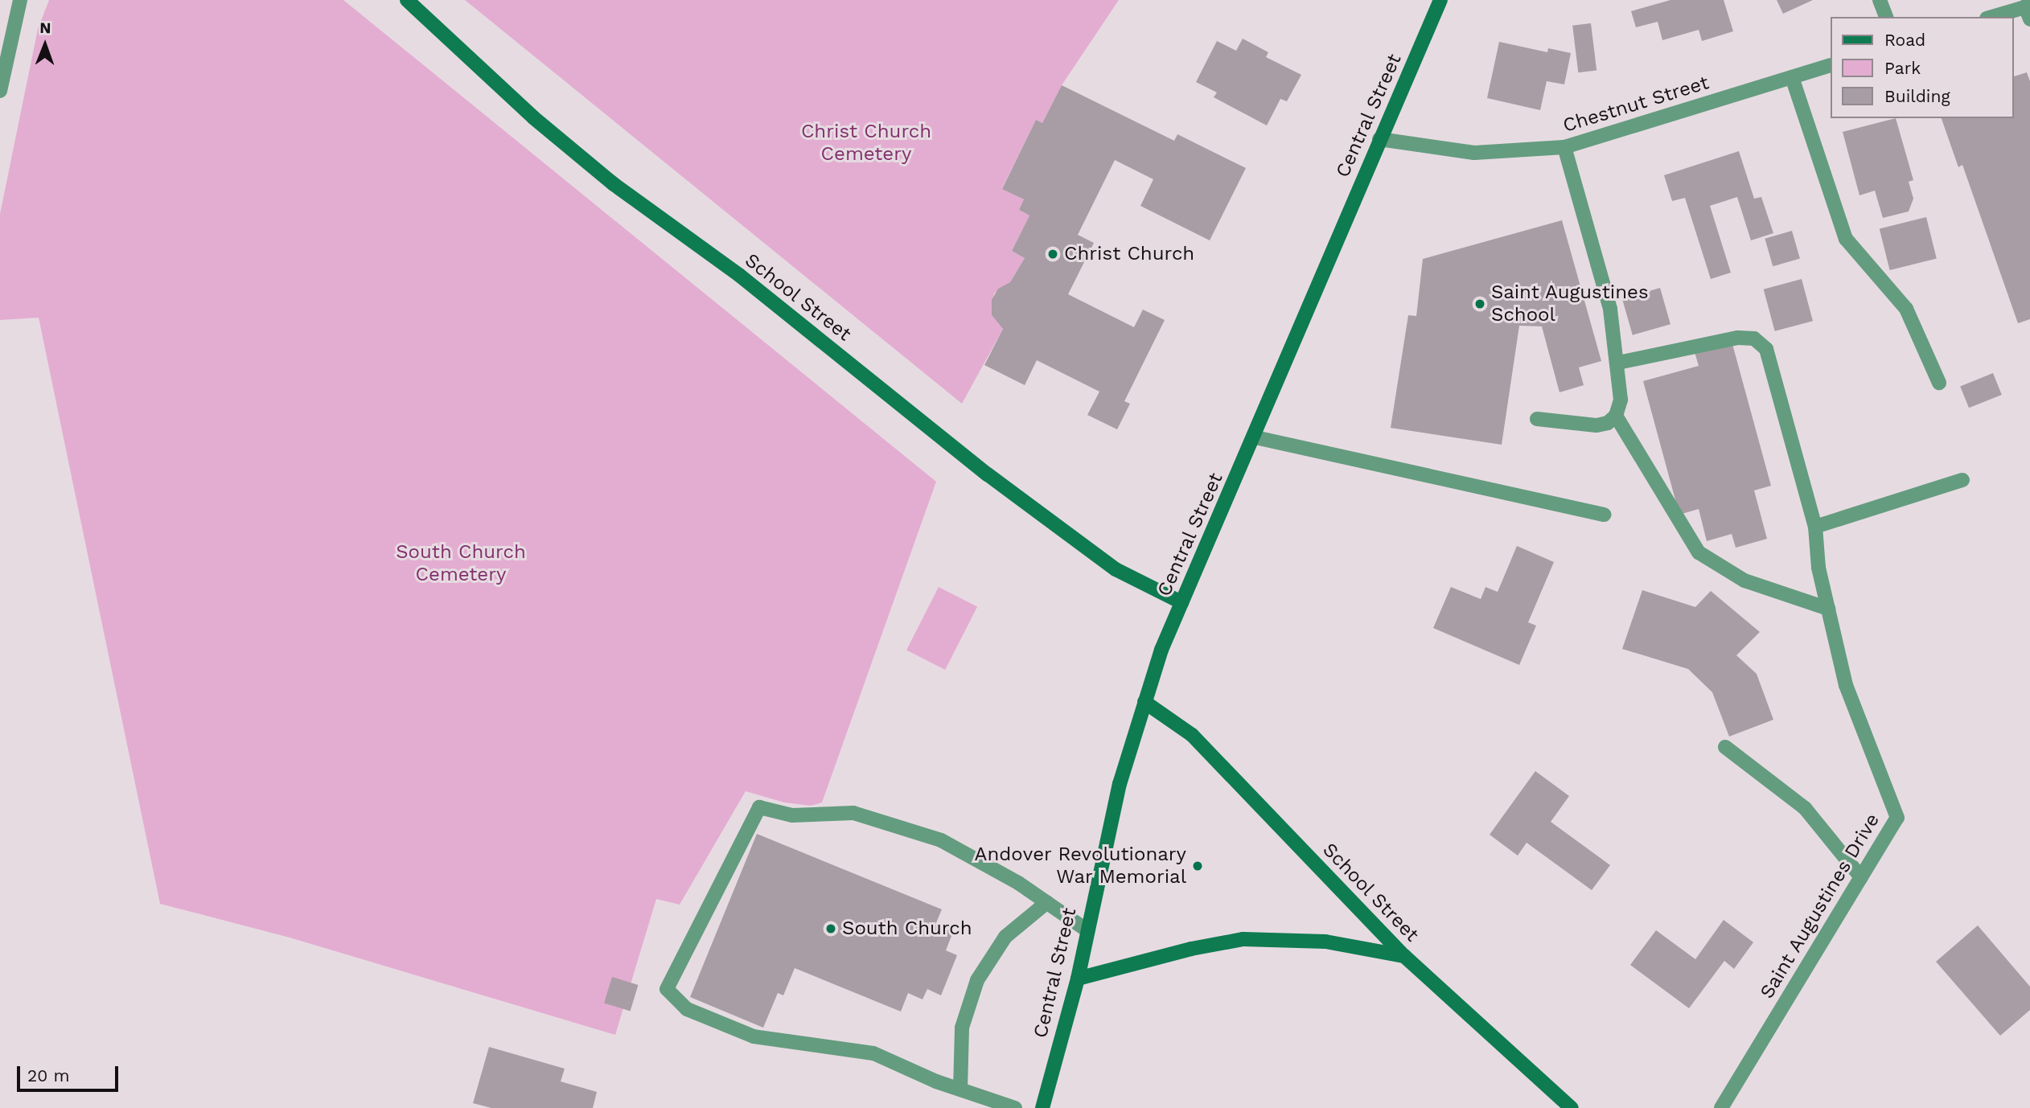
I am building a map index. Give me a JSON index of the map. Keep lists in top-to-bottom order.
{
  "streets": {
    "main road": ["Central Street", "School Street"],
    "street": ["Chestnut Street", "Saint Augustines Drive"]
  },
  "crossings": [
    ["Chestnut Street", "Central Street"],
    ["Central Street", "School Street"]
  ],
  "parks": ["Christ Church Cemetery", "South Church Cemetery"],
  "places": [
    "Christ Church",
    "Saint Augustines School",
    "Andover Revolutionary War Memorial",
    "South Church"
  ],
  "legend": ["Road", "Park", "Building"],
  "scale_bar": "20 m",
  "north": "top"
}
